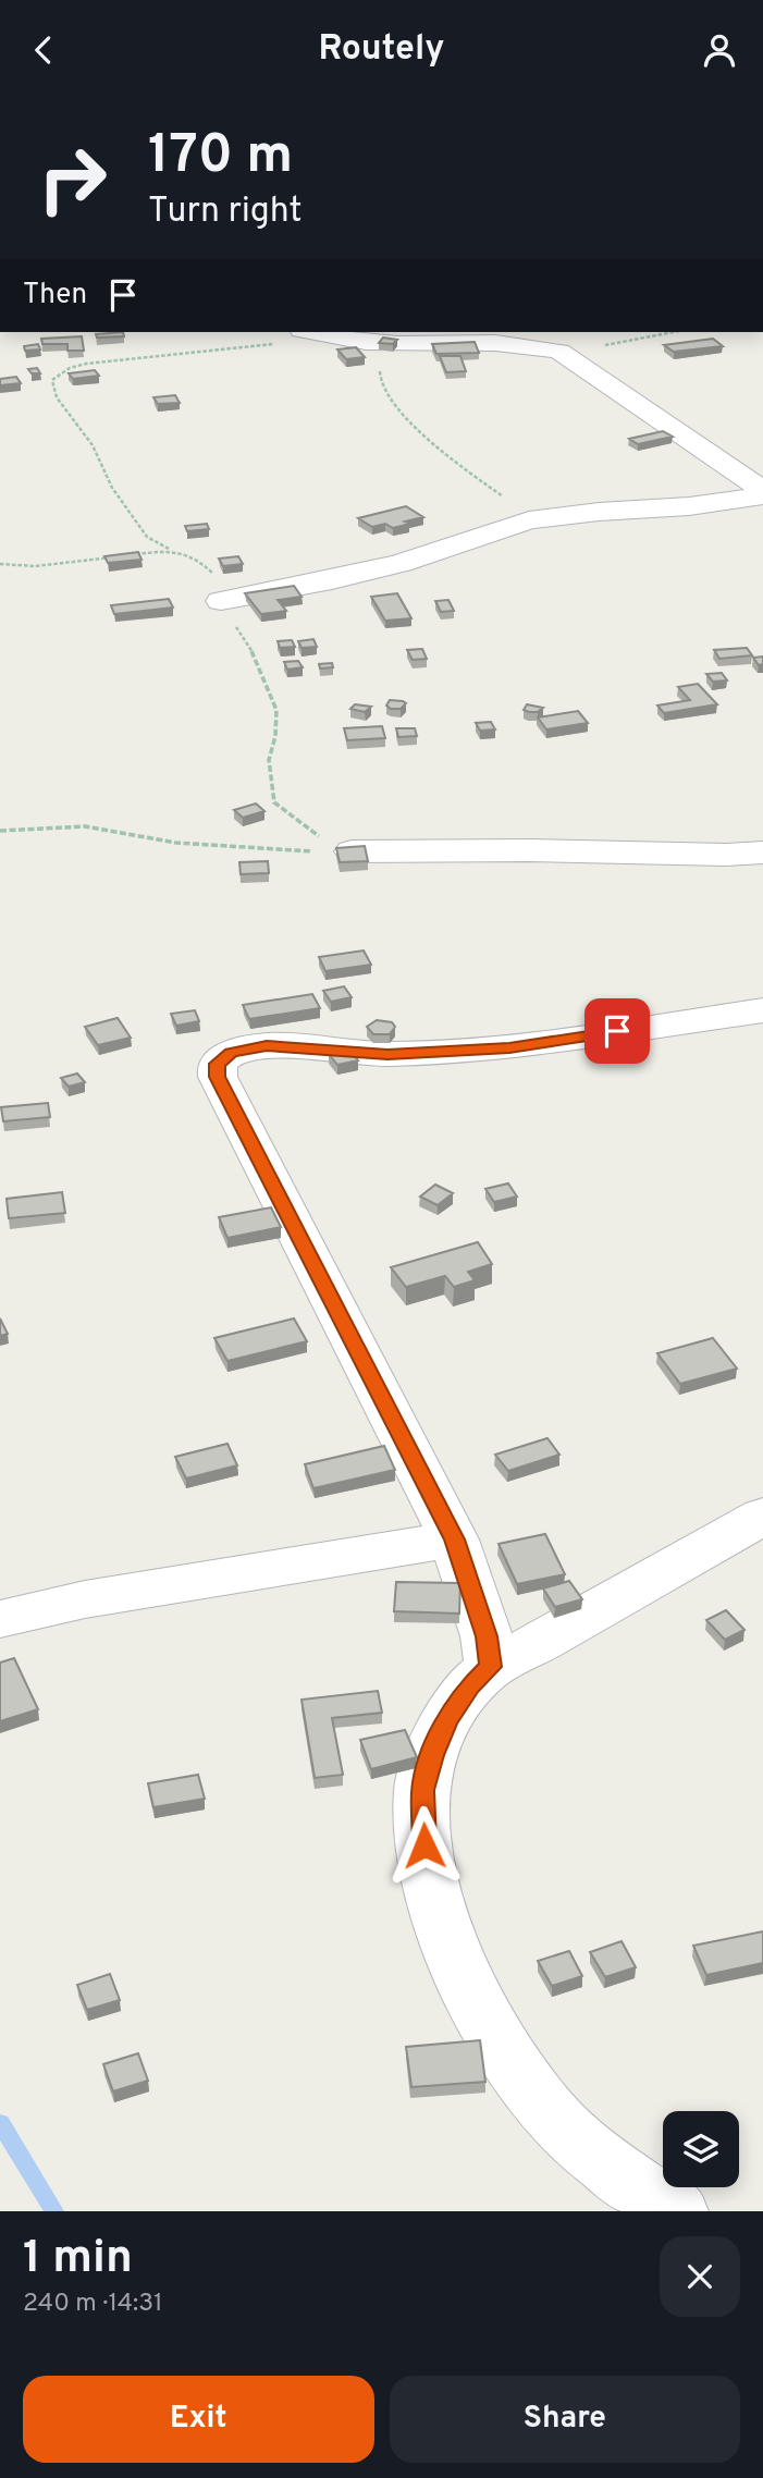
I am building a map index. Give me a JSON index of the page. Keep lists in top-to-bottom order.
{
  "page": {
    "header": "Routely",
    "turn": ["170 m", "Turn right"],
    "then": "Then",
    "heading": ["1 min", "240 m · 14:31"],
    "buttons": ["Exit", "Share"]
  }
}
